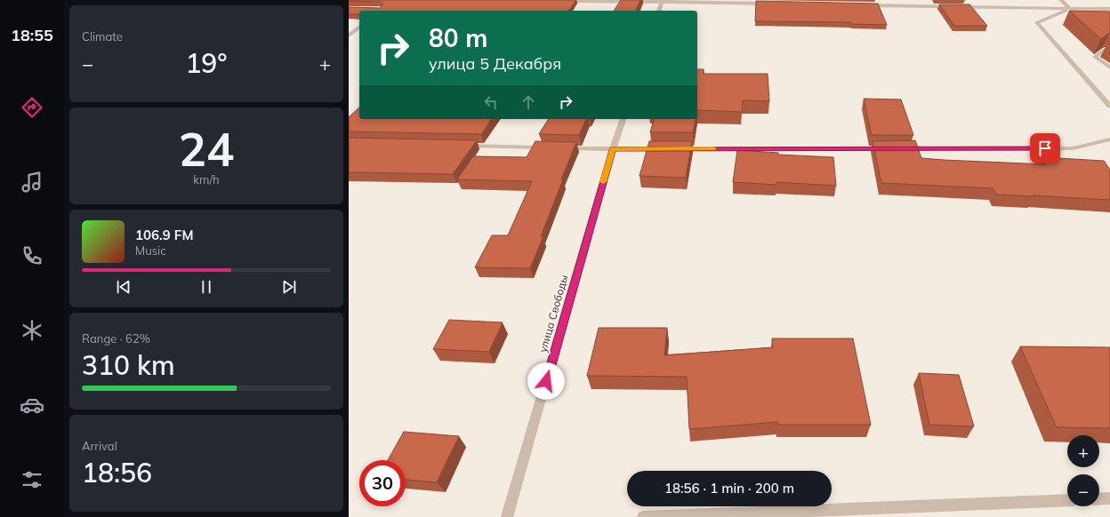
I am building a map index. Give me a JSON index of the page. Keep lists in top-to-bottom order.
{
  "streets": {
    "street": ["улица Свободы"]
  },
  "page": {
    "tabs": "18:55",
    "tile": [
      "Climate",
      ["24", "km/h"],
      ["Range · 62%", "310 km"],
      ["Arrival", "18:56"]
    ],
    "turn": ["80 m", "улица 5 Декабря"],
    "heat": ["−", "19°", "+"],
    "song": ["106.9 FM", "Music"],
    "map_buttons": ["+", "−"],
    "limit": "30",
    "trip": "18:56 · 1 min · 200 m"
  }
}
